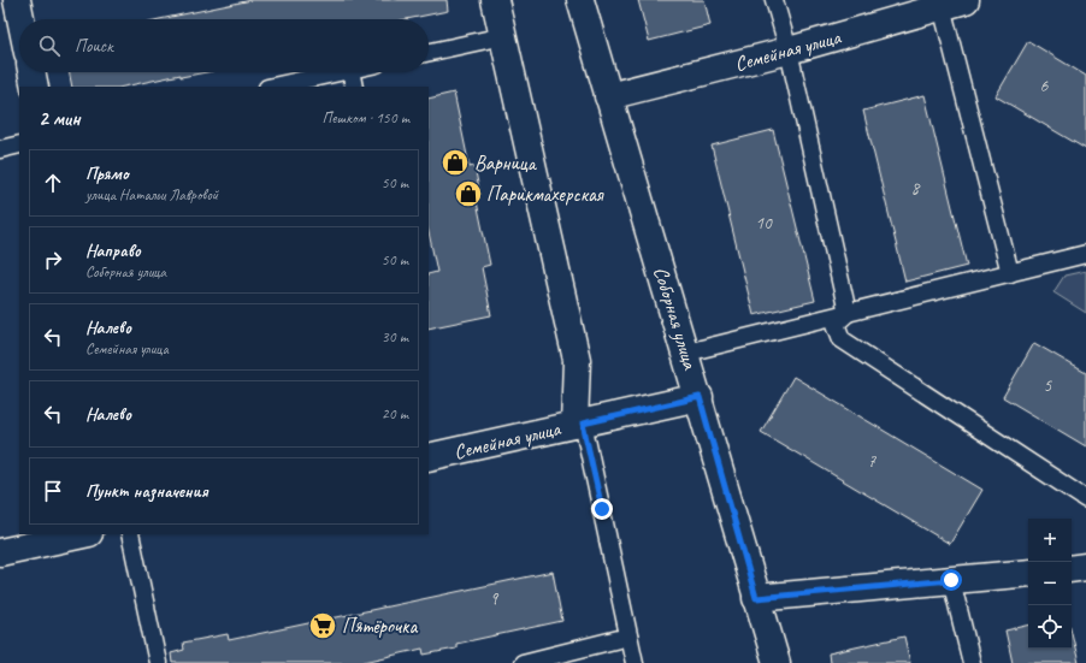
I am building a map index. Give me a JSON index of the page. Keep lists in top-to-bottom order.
{
  "streets": {
    "street": ["Семейная улица", "Соборная улица"]
  },
  "crossings": [
    ["Семейная улица", "Соборная улица"]
  ],
  "places": {
    "shop": ["Варница", "Парикмахерская"],
    "supermarket": ["Пятёрочка"]
  },
  "house_numbers": [
    "6",
    "8",
    "10",
    "5",
    "7",
    "9"
  ],
  "page": {
    "search": "Поиск",
    "heading": ["2 мин", "Пешком · 150 m"],
    "list": [
      ["Прямо", "улица Натальи Лавровой", "50 m"],
      ["Направо", "Соборная улица", "50 m"],
      ["Налево", "Семейная улица", "30 m"],
      ["Налево", "20 m"],
      "Пункт назначения"
    ],
    "map_buttons": ["+", "−"]
  }
}
